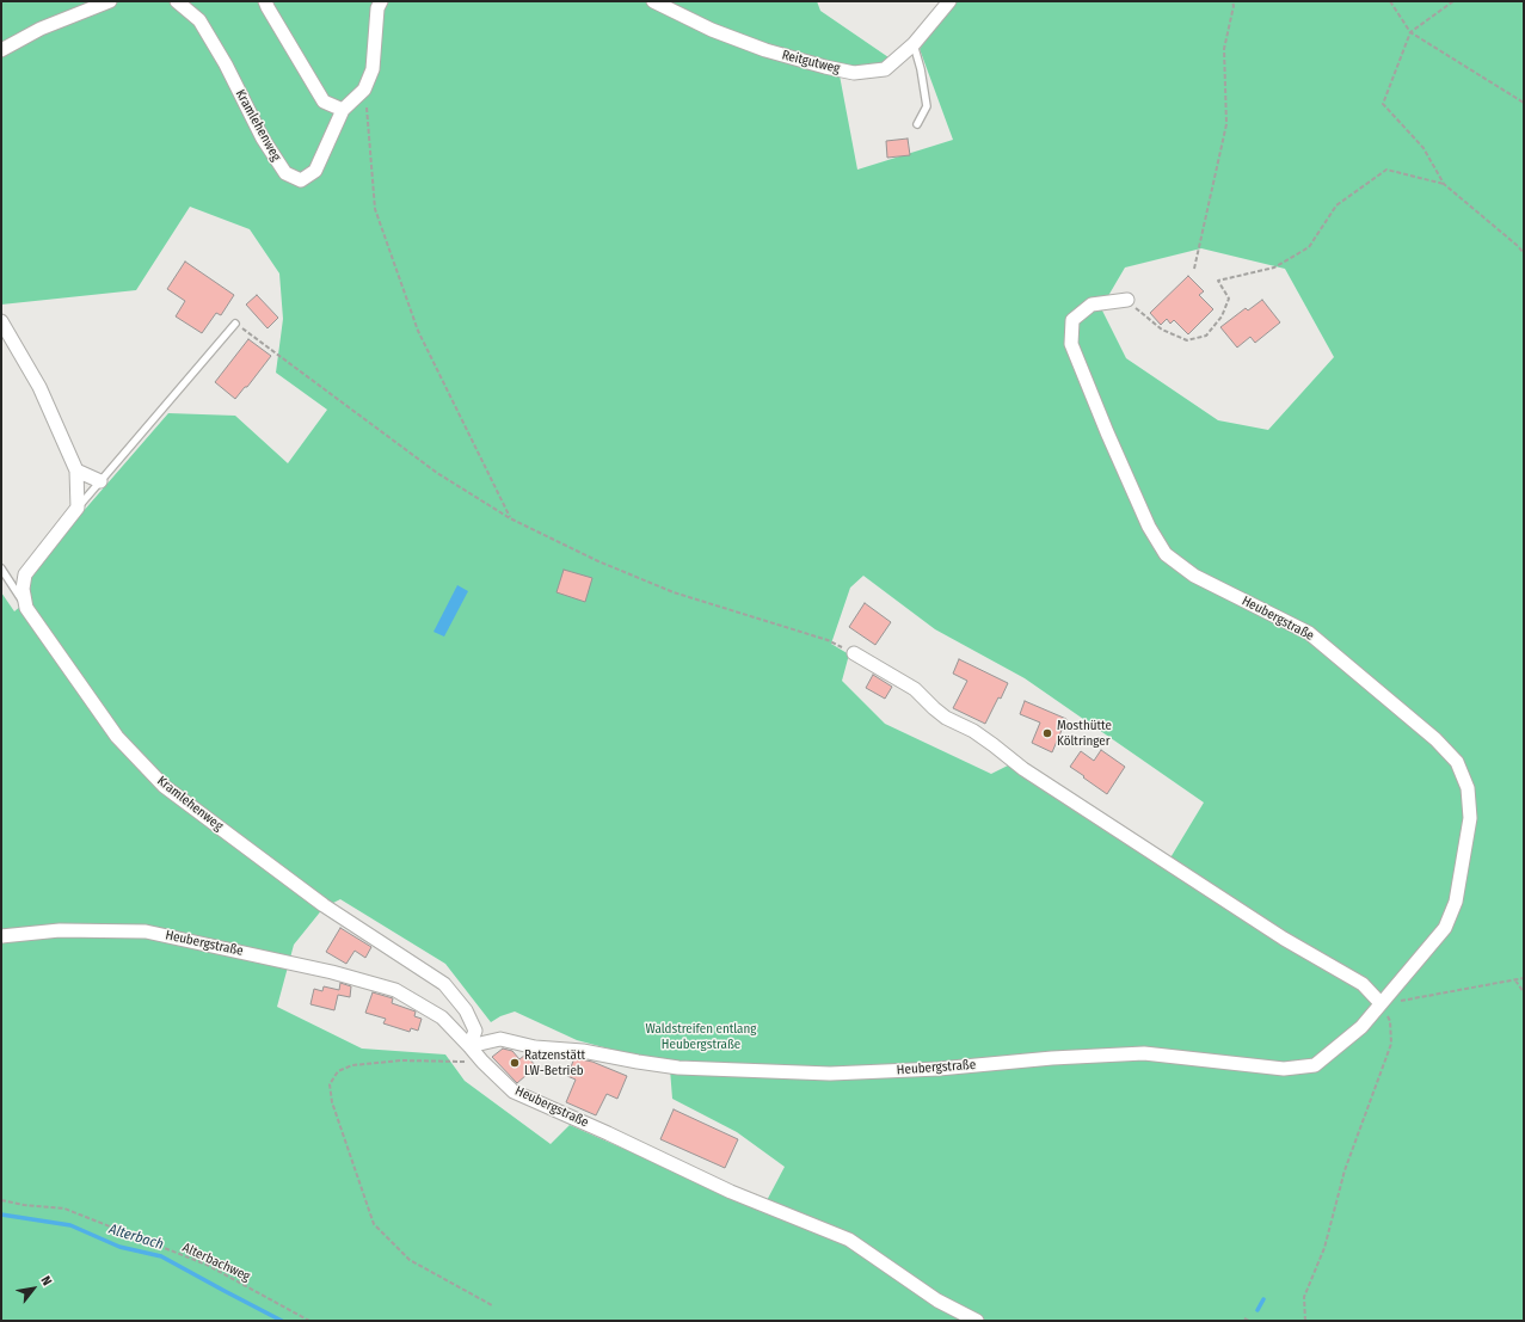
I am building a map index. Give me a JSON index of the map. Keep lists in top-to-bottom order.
{
  "streets": {
    "street": ["Reitgutweg", "Kramlehenweg", "Heubergstraße"],
    "path": ["Alterbachweg"]
  },
  "crossings": [
    ["Kramlehenweg", "Heubergstraße"]
  ],
  "water": ["Alterbach"],
  "parks": ["Waldstreifen entlang Heubergstraße"],
  "places": ["Mosthütte Költringer", "Ratzenstätt LW-Betrieb"],
  "north": "top right"
}
